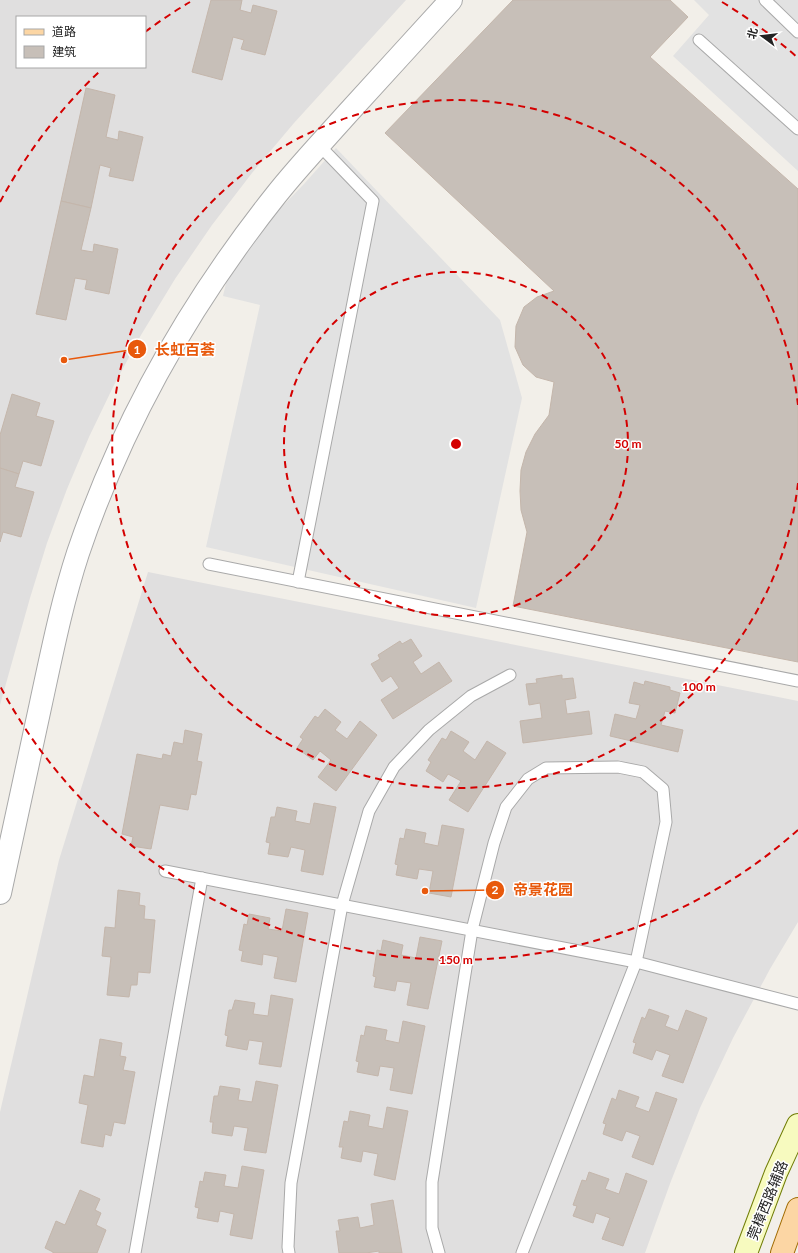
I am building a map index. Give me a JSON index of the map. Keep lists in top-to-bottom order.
{
  "streets": {
    "main road": ["莞樟西路辅路"]
  },
  "places": ["长虹百荟", "帝景花园"],
  "legend": ["道路", "建筑"],
  "north": "left",
  "rings": ["50 m", "100 m", "150 m"]
}
